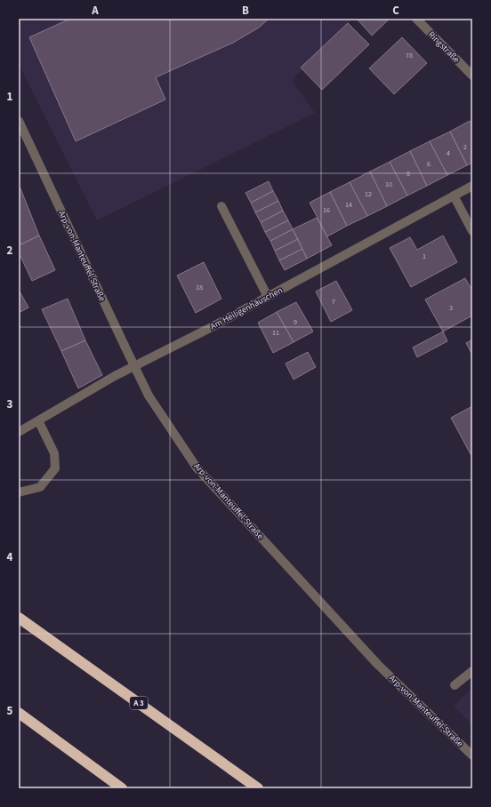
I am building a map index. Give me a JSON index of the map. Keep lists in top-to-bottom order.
{
  "streets": {
    "highway": ["A 3"],
    "street": ["Ringstraße", "Arp-von-Manteuffel-Straße", "Am Heiligenhäuschen"]
  },
  "house_numbers": [
    "78",
    "2",
    "4",
    "6",
    "8",
    "10",
    "12",
    "14",
    "16",
    "1",
    "18",
    "7",
    "3",
    "9",
    "11"
  ],
  "grid": {
    "columns": ["A", "B", "C"],
    "rows": [
      "1",
      "2",
      "3",
      "4",
      "5"
    ]
  }
}
